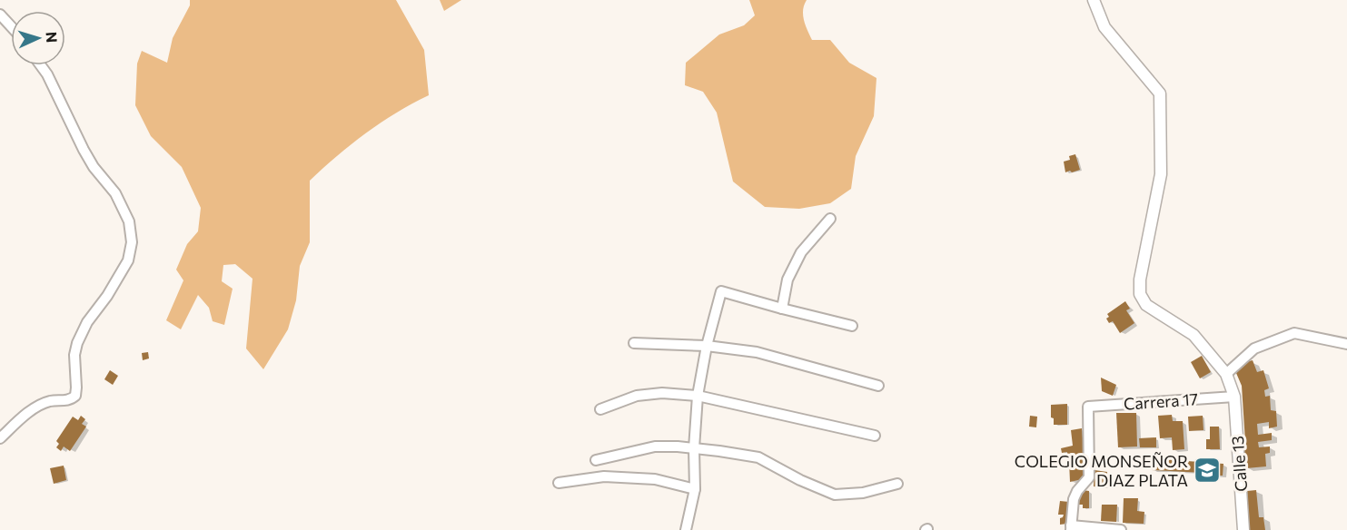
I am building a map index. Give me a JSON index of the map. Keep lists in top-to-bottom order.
{
  "streets": {
    "street": ["Carrera 17", "Calle 13"]
  },
  "crossings": [
    ["Carrera 17", "Calle 13"]
  ],
  "places": {
    "school or university": ["COLEGIO MONSEÑOR DIAZ PLATA"]
  },
  "north": "right"
}
